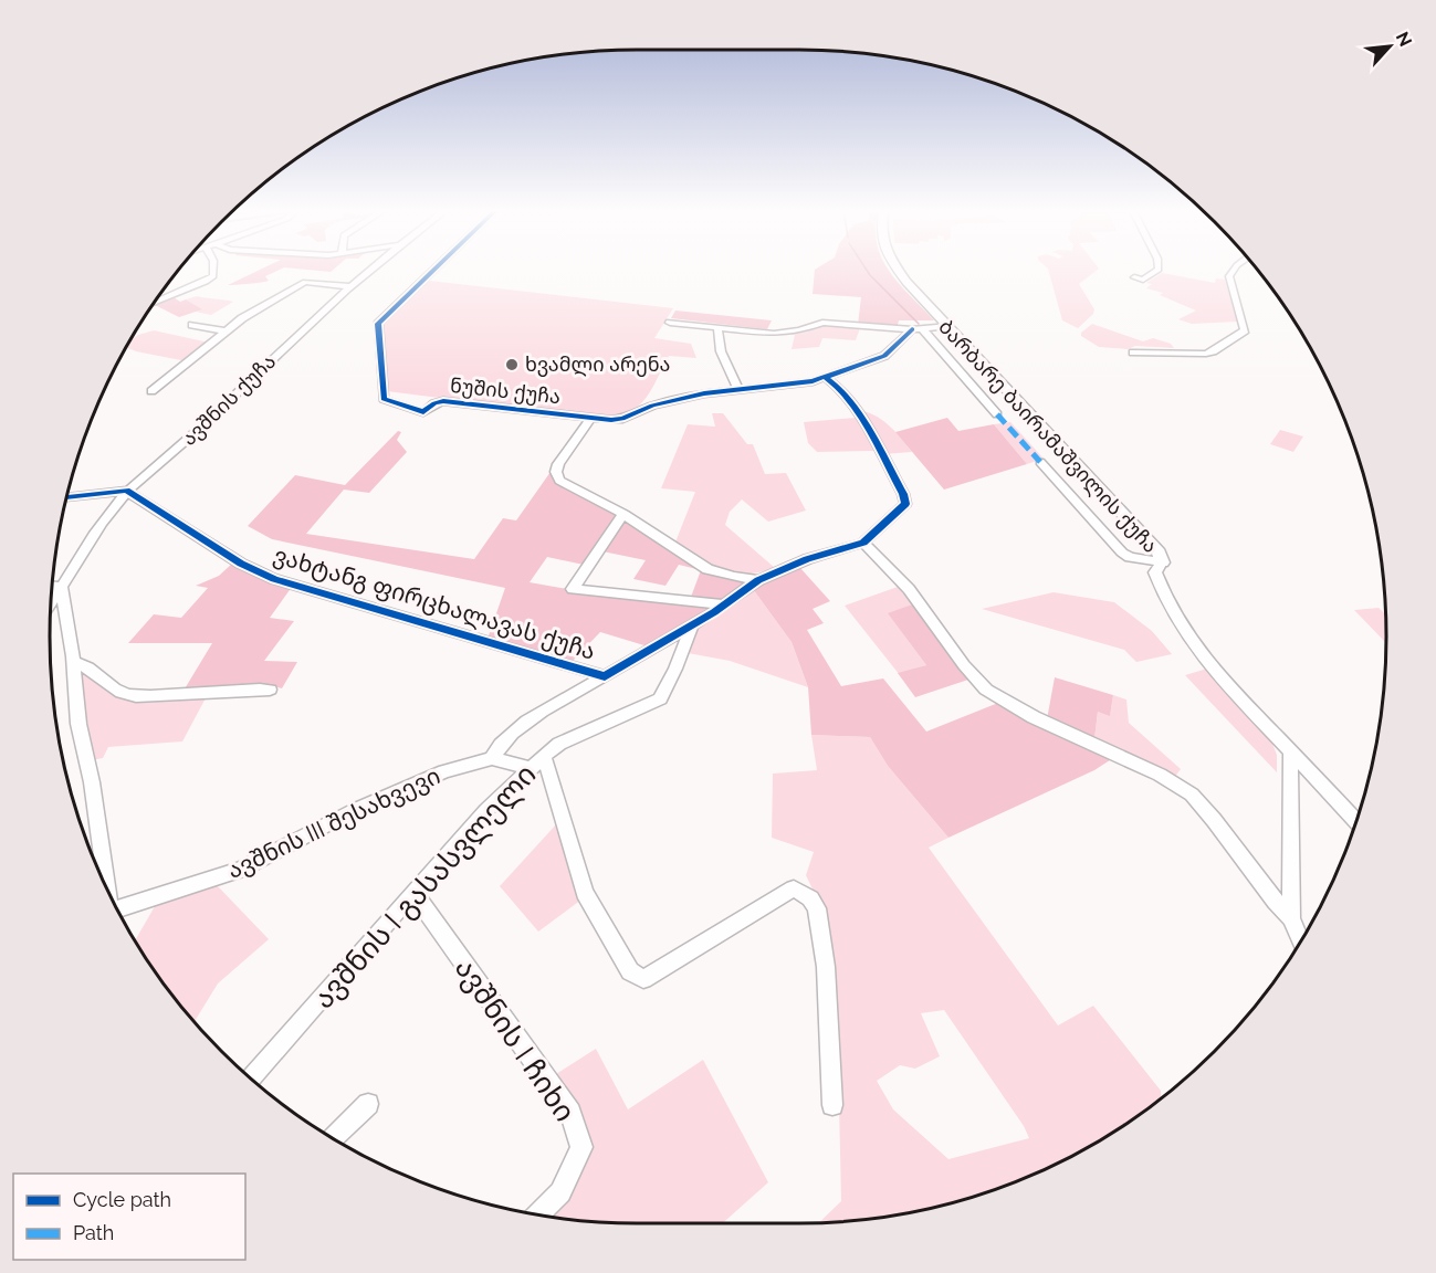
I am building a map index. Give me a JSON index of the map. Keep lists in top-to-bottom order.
{
  "streets": {
    "street": [
      "ნუშის ქუჩა",
      "ავშნის ქუჩა",
      "ბარბარე ბაირამაშვილის ქუჩა",
      "ვახტანგ ფირცხალავას ქუჩა",
      "ავშნის III შესახვევი",
      "ავშნის I გასასვლელი",
      "ავშნის I ჩიხი"
    ]
  },
  "crossings": [
    ["ავშნის ქუჩა", "ვახტანგ ფირცხალავას ქუჩა"],
    ["ავშნის ქუჩა", "ავშნის III შესახვევი"],
    ["ვახტანგ ფირცხალავას ქუჩა", "ავშნის I გასასვლელი"],
    ["ავშნის I გასასვლელი", "ავშნის I ჩიხი"]
  ],
  "places": ["ხვამლი არენა"],
  "legend": ["Cycle path", "Path"],
  "north": "top right"
}
